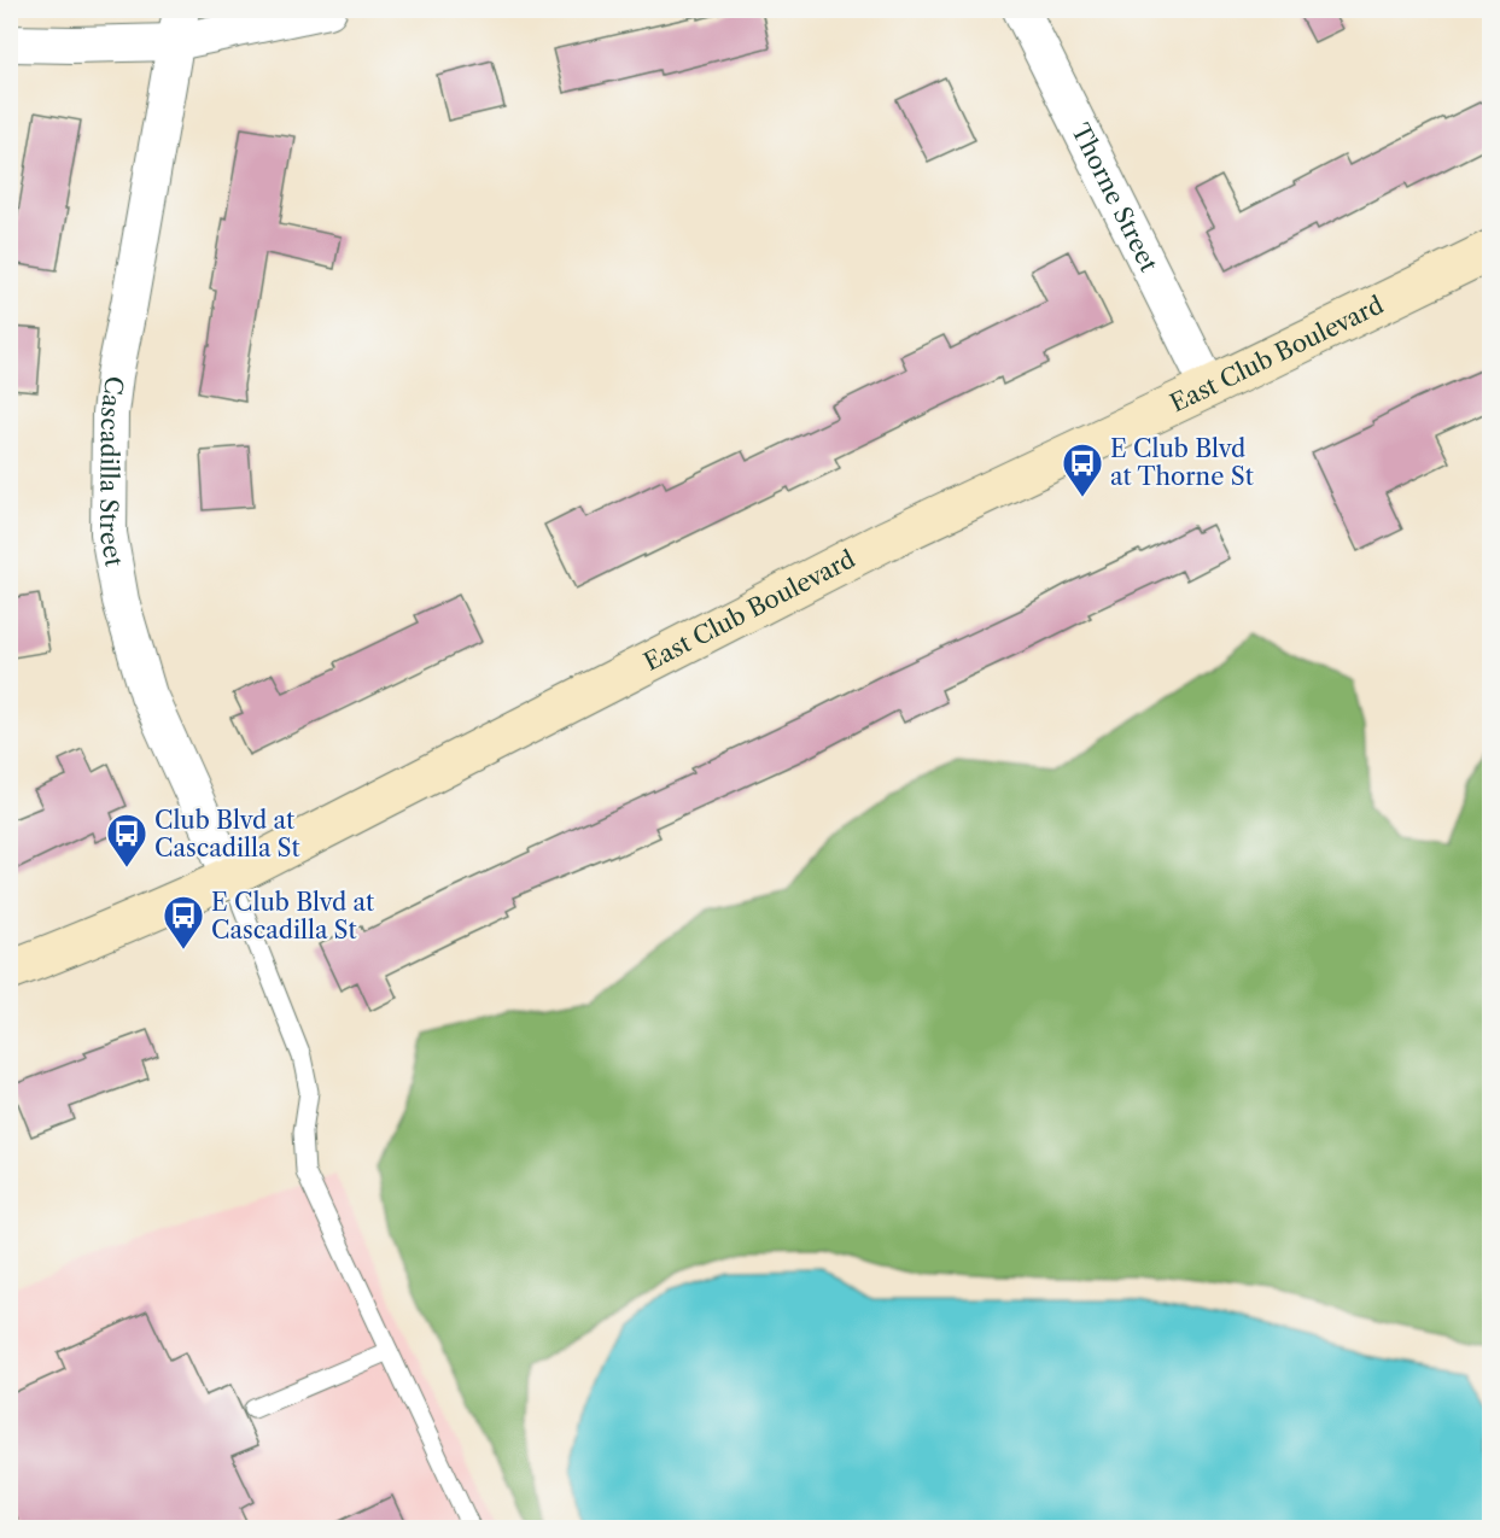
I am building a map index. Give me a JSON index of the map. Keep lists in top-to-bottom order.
{
  "streets": {
    "street": ["Thorne Street", "East Club Boulevard", "Cascadilla Street"]
  },
  "crossings": [
    ["Thorne Street", "East Club Boulevard"],
    ["East Club Boulevard", "Cascadilla Street"]
  ],
  "places": {
    "bus stop": ["E Club Blvd at Thorne St", "Club Blvd at Cascadilla St", "E Club Blvd at Cascadilla St"]
  }
}
